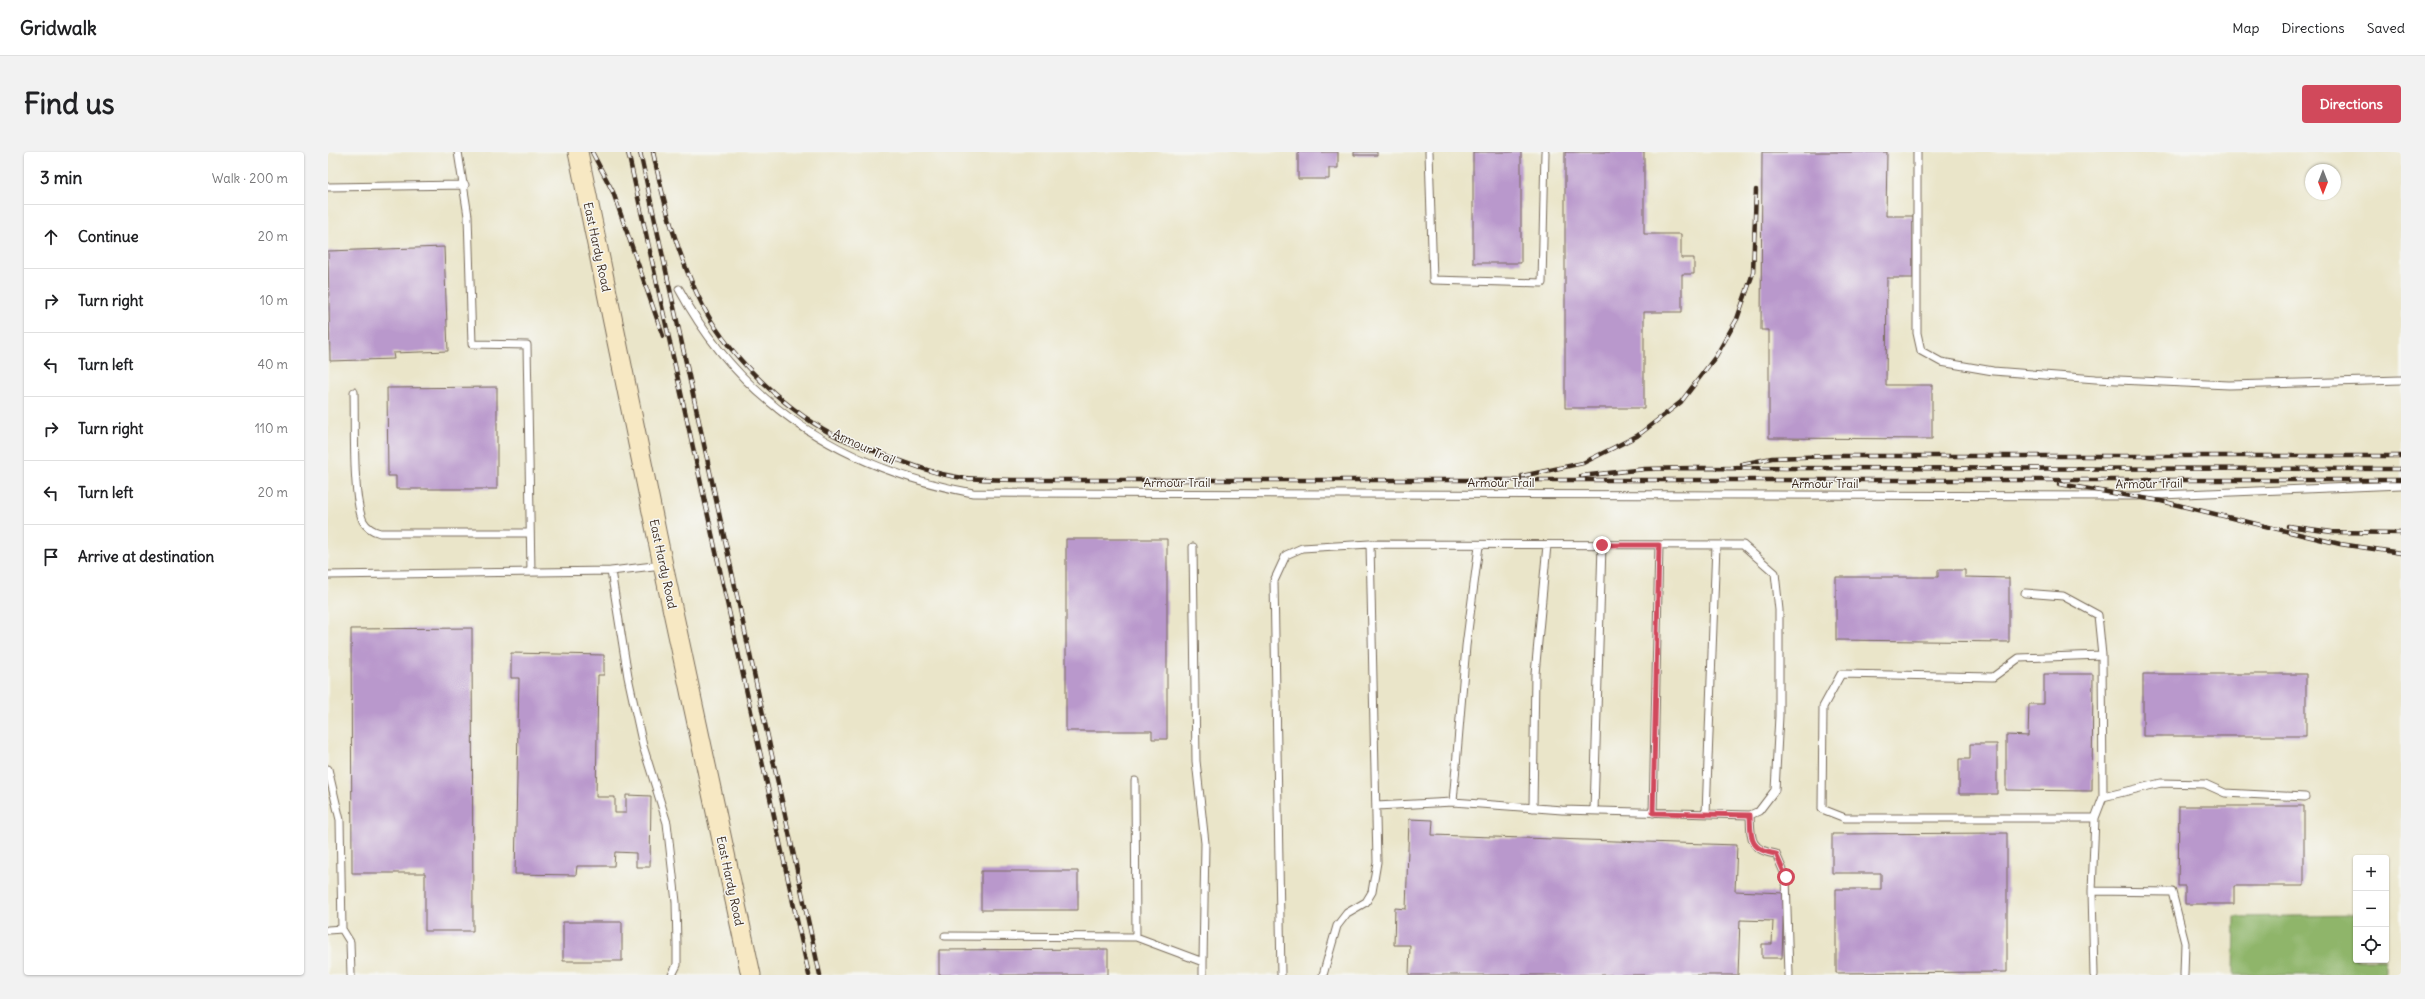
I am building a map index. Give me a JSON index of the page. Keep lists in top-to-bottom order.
{
  "streets": {
    "main road": ["East Hardy Road"],
    "lane": ["Armour Trail"]
  },
  "north": "bottom",
  "page": {
    "header": "Gridwalk",
    "nav": ["Map", "Directions", "Saved"],
    "buttons": "Directions",
    "title": "Find us",
    "heading": ["3 min", "Walk · 200 m"],
    "list": [
      ["Continue", "20 m"],
      ["Turn right", "10 m"],
      ["Turn left", "40 m"],
      ["Turn right", "110 m"],
      ["Turn left", "20 m"],
      "Arrive at destination"
    ],
    "map_buttons": ["+", "−"]
  }
}
